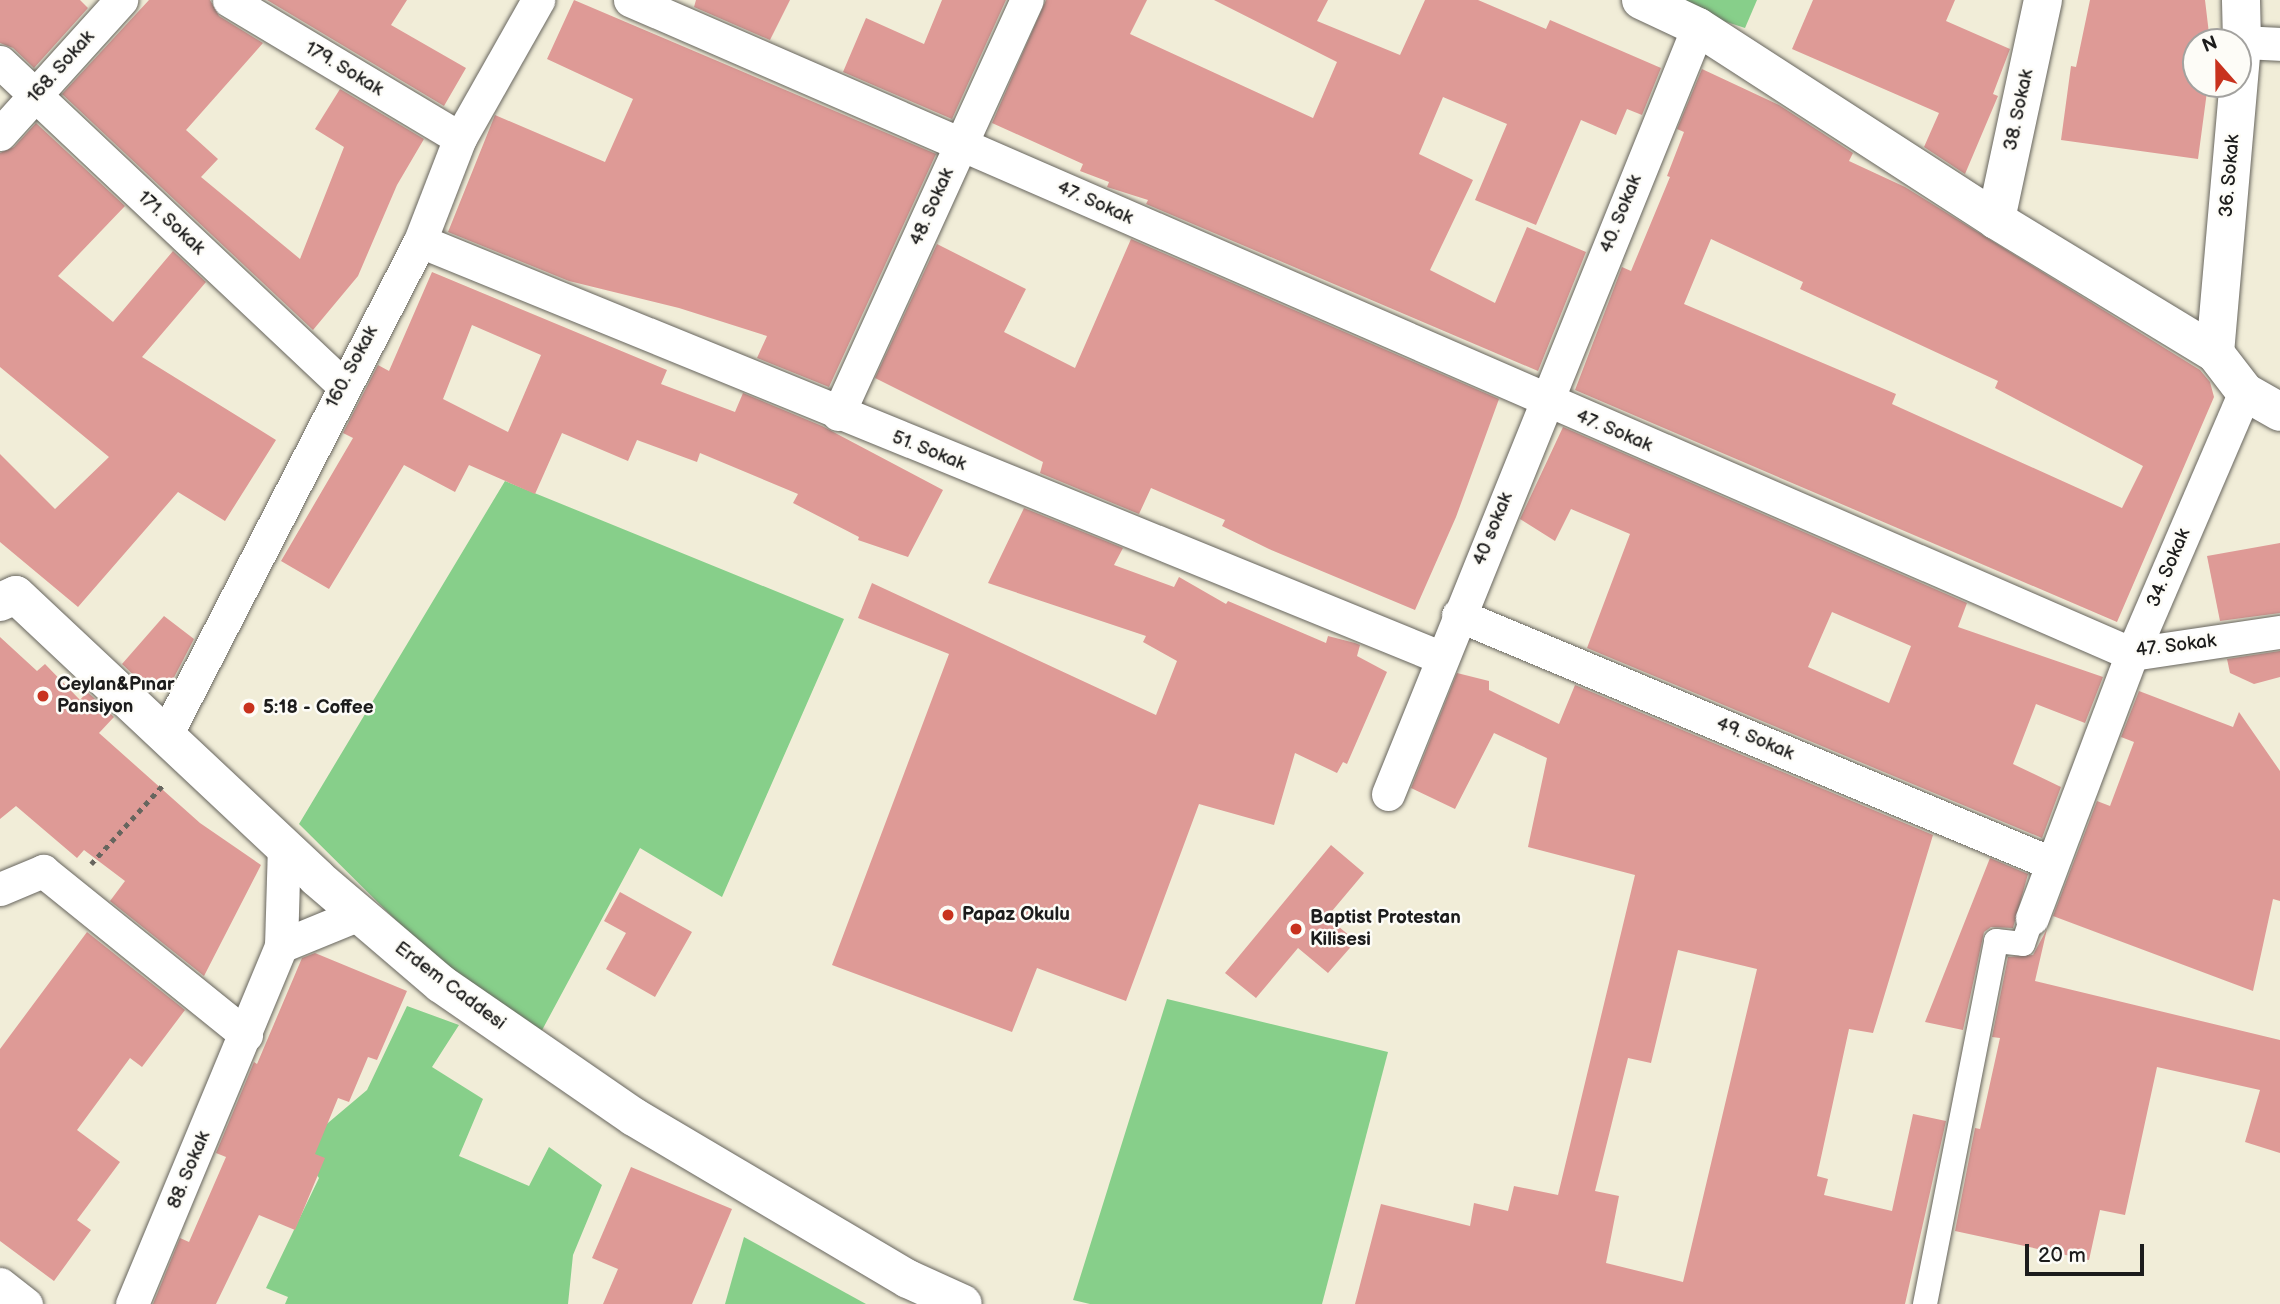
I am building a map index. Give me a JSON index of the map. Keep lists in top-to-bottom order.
{
  "streets": {
    "main road": ["38. Sokak", "36. Sokak", "Erdem Caddesi"],
    "street": [
      "168. Sokak",
      "179. Sokak",
      "47. Sokak",
      "48. Sokak",
      "40. Sokak",
      "171. Sokak",
      "160. Sokak",
      "51. Sokak",
      "40 sokak",
      "34. Sokak",
      "49. Sokak",
      "88. Sokak"
    ]
  },
  "crossings": [
    ["168. Sokak", "171. Sokak"],
    ["179. Sokak", "160. Sokak"],
    ["47. Sokak", "48. Sokak"],
    ["47. Sokak", "40. Sokak"],
    ["47. Sokak", "40 sokak"],
    ["47. Sokak", "34. Sokak"],
    ["48. Sokak", "51. Sokak"],
    ["40. Sokak", "40 sokak"],
    ["171. Sokak", "160. Sokak"],
    ["160. Sokak", "51. Sokak"],
    ["160. Sokak", "Erdem Caddesi"],
    ["51. Sokak", "40 sokak"],
    ["40 sokak", "49. Sokak"],
    ["34. Sokak", "49. Sokak"],
    ["Erdem Caddesi", "88. Sokak"]
  ],
  "places": [
    "Ceylan&Pınar Pansiyon",
    "5:18 - Coffee",
    "Papaz Okulu",
    "Baptist Protestan Kilisesi"
  ],
  "scale_bar": "20 m",
  "north": "top"
}
